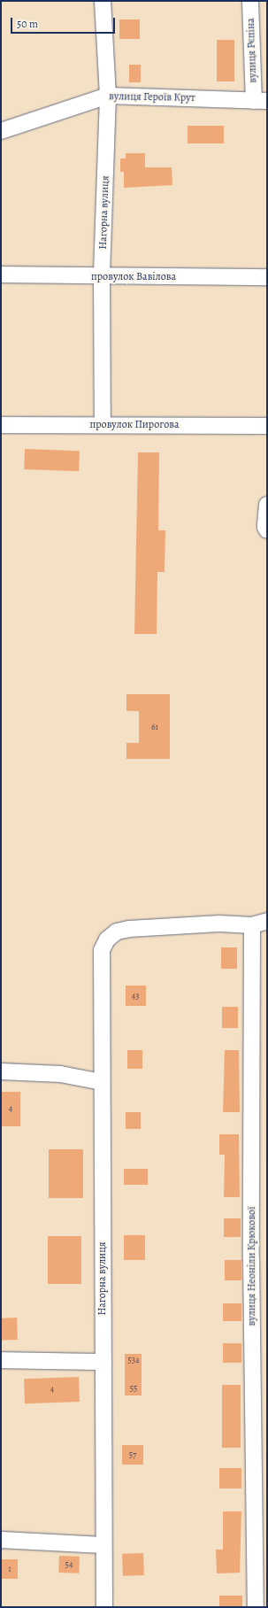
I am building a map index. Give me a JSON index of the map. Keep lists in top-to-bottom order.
{
  "streets": {
    "street": [
      "вулиця Рєпіна",
      "вулиця Героїв Крут",
      "Нагорна вулиця",
      "провулок Вавілова",
      "провулок Пирогова",
      "вулиця Неоніли Крюкової"
    ]
  },
  "crossings": [
    ["вулиця Рєпіна", "вулиця Героїв Крут"],
    ["вулиця Героїв Крут", "Нагорна вулиця"],
    ["Нагорна вулиця", "провулок Вавілова"],
    ["Нагорна вулиця", "провулок Пирогова"],
    ["Нагорна вулиця", "вулиця Неоніли Крюкової"]
  ],
  "house_numbers": [
    "61",
    "43",
    "4",
    "53а",
    "55",
    "4",
    "57",
    "54",
    "1"
  ],
  "scale_bar": "50 m"
}
